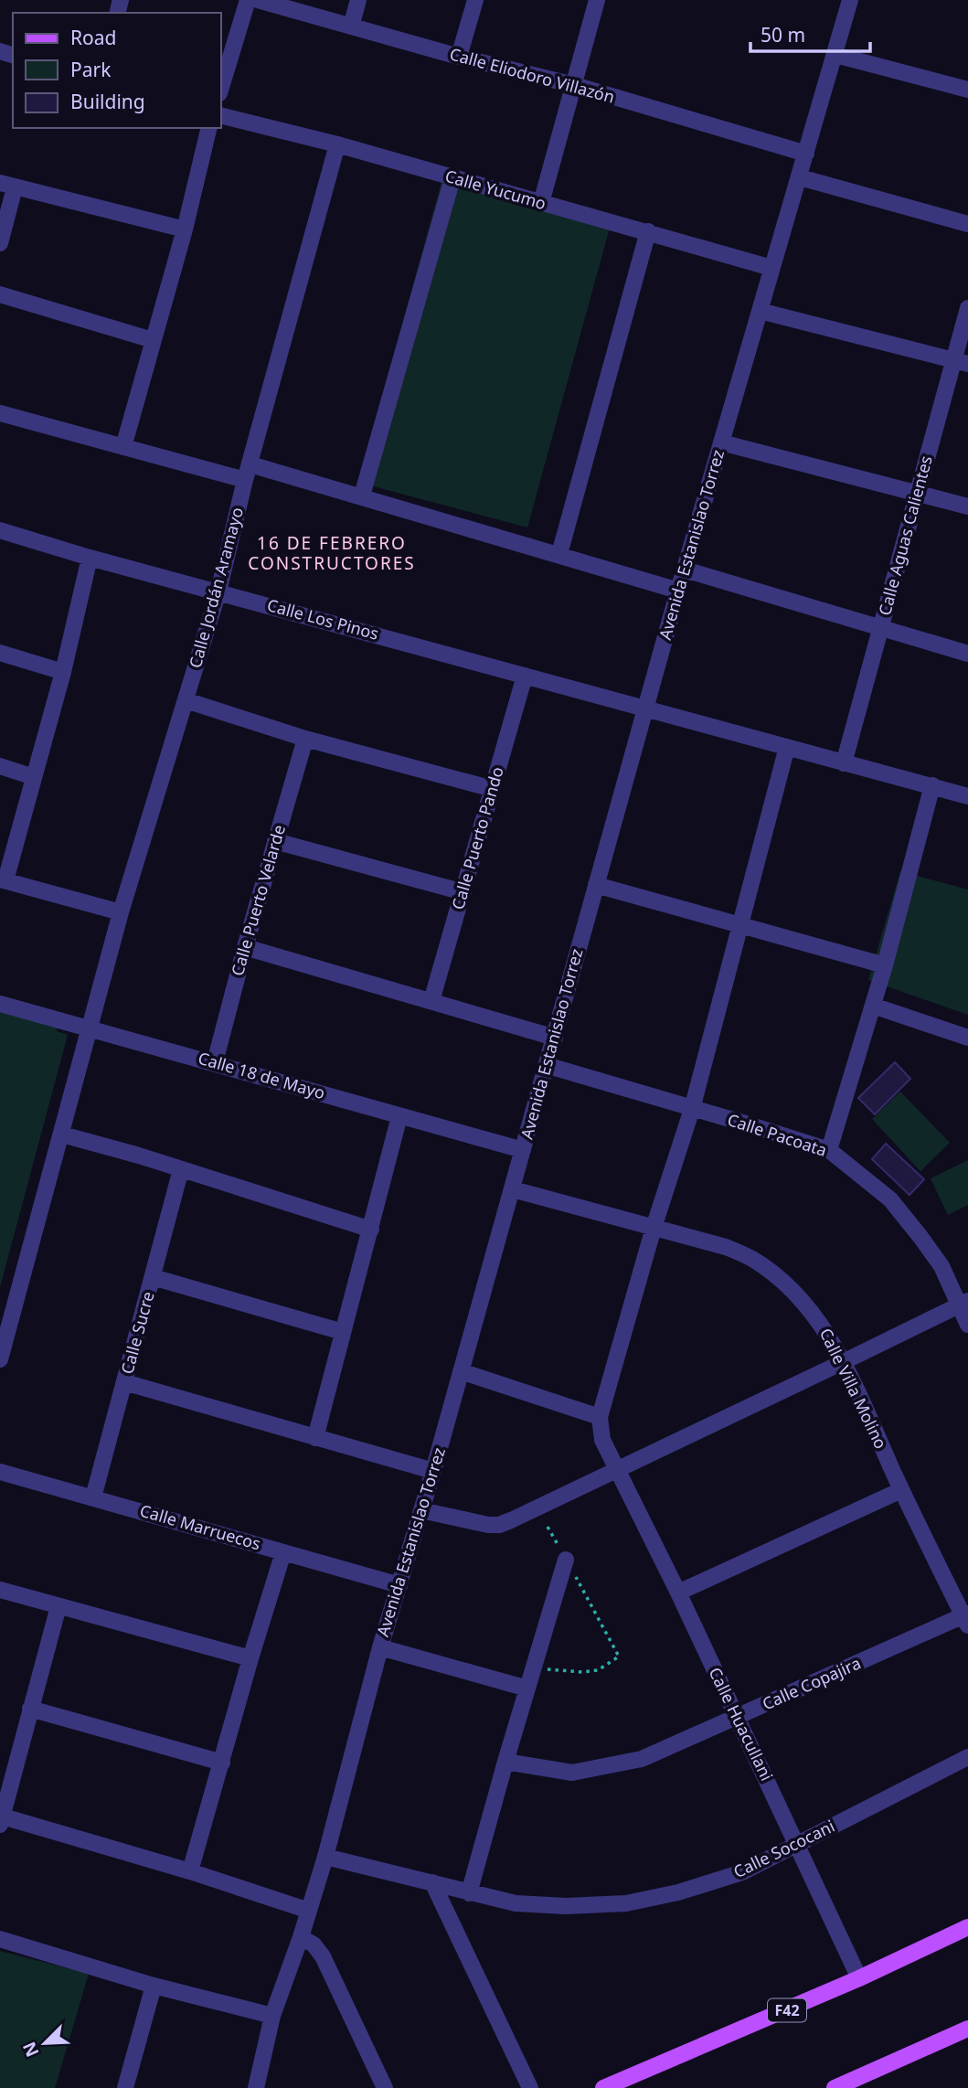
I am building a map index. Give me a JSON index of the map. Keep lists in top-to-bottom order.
{
  "streets": {
    "main road": ["F42"],
    "street": [
      "Calle Eliodoro Villazón",
      "Calle Yucumo",
      "Calle Aguas Calientes",
      "Avenida Estanislao Torrez",
      "Calle Jordán Aramayo",
      "Calle Los Pinos",
      "Calle Puerto Pando",
      "Calle Puerto Velarde",
      "Calle 18 de Mayo",
      "Calle Pacoata",
      "Calle Sucre",
      "Calle Villa Molino",
      "Calle Marruecos",
      "Calle Copajira",
      "Calle Huacullani",
      "Calle Sococani"
    ]
  },
  "crossings": [
    ["Calle Eliodoro Villazón", "Avenida Estanislao Torrez"],
    ["Calle Yucumo", "Avenida Estanislao Torrez"],
    ["Calle Yucumo", "Calle Jordán Aramayo"],
    ["Calle Aguas Calientes", "Calle Los Pinos"],
    ["Avenida Estanislao Torrez", "Calle Los Pinos"],
    ["Avenida Estanislao Torrez", "Calle 18 de Mayo"],
    ["Avenida Estanislao Torrez", "Calle Pacoata"],
    ["Avenida Estanislao Torrez", "Calle Villa Molino"],
    ["Avenida Estanislao Torrez", "Calle Marruecos"],
    ["Avenida Estanislao Torrez", "Calle Sococani"],
    ["Calle Jordán Aramayo", "Calle Los Pinos"],
    ["Calle Jordán Aramayo", "Calle 18 de Mayo"],
    ["Calle Los Pinos", "Calle Puerto Pando"],
    ["Calle Puerto Velarde", "Calle 18 de Mayo"],
    ["Calle Sucre", "Calle Marruecos"],
    ["Calle Villa Molino", "Calle Copajira"],
    ["Calle Copajira", "Calle Huacullani"],
    ["Calle Huacullani", "Calle Sococani"],
    ["Calle Huacullani", "F42"]
  ],
  "districts": ["16 DE FEBRERO CONSTRUCTORES"],
  "legend": ["Road", "Park", "Building"],
  "scale_bar": "50 m",
  "north": "bottom left"
}
